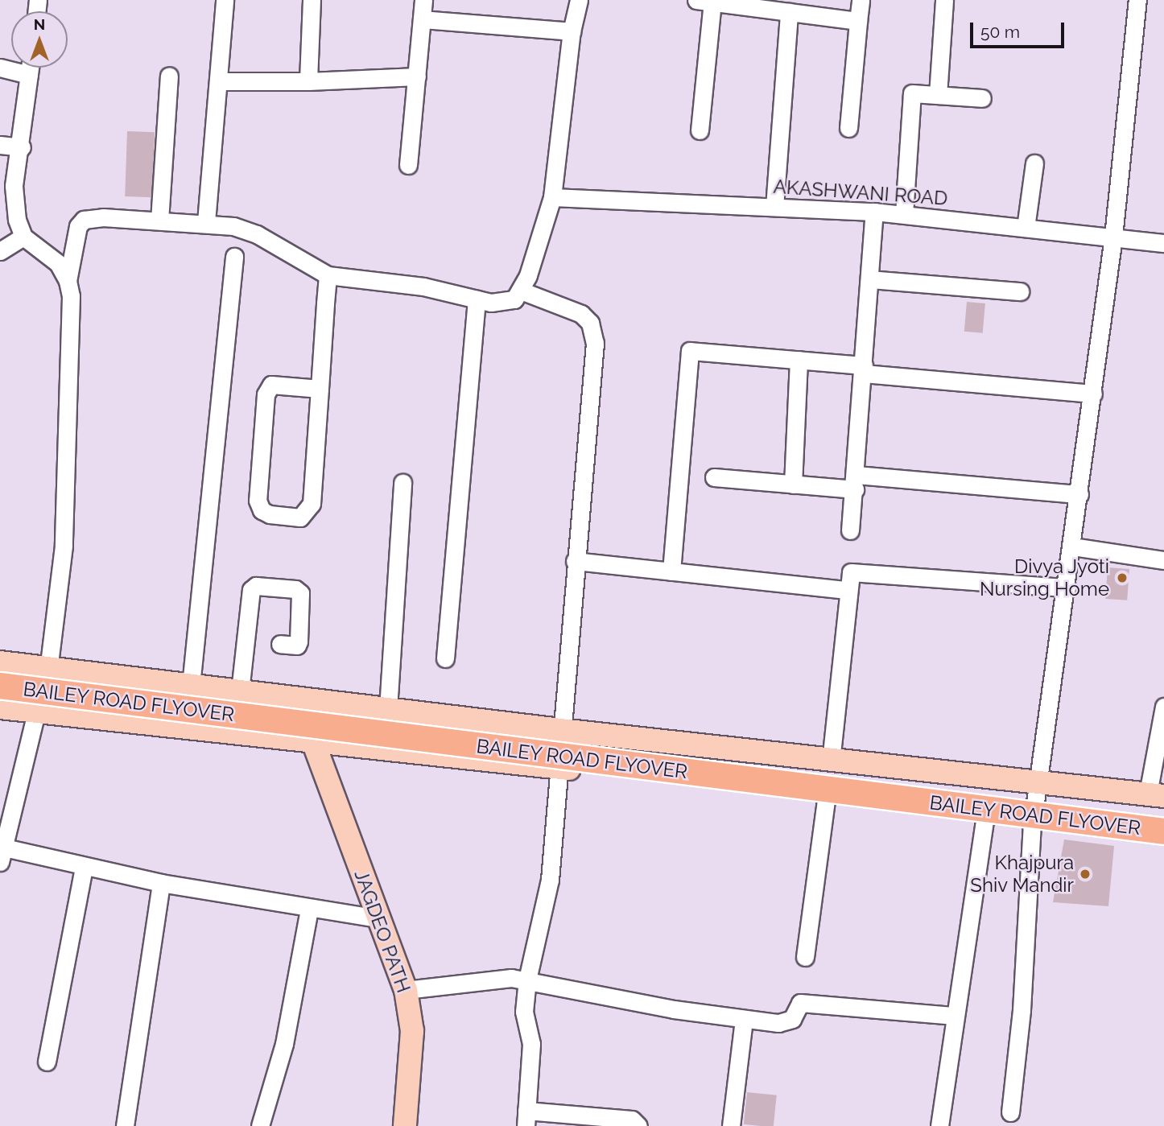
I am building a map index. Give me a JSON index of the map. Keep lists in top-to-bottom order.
{
  "streets": {
    "highway": ["BAILEY ROAD FLYOVER"],
    "main road": ["JAGDEO PATH"],
    "street": ["AKASHWANI ROAD"]
  },
  "places": ["Divya Jyoti Nursing Home", "Khajpura Shiv Mandir"],
  "scale_bar": "50 m",
  "north": "top"
}
